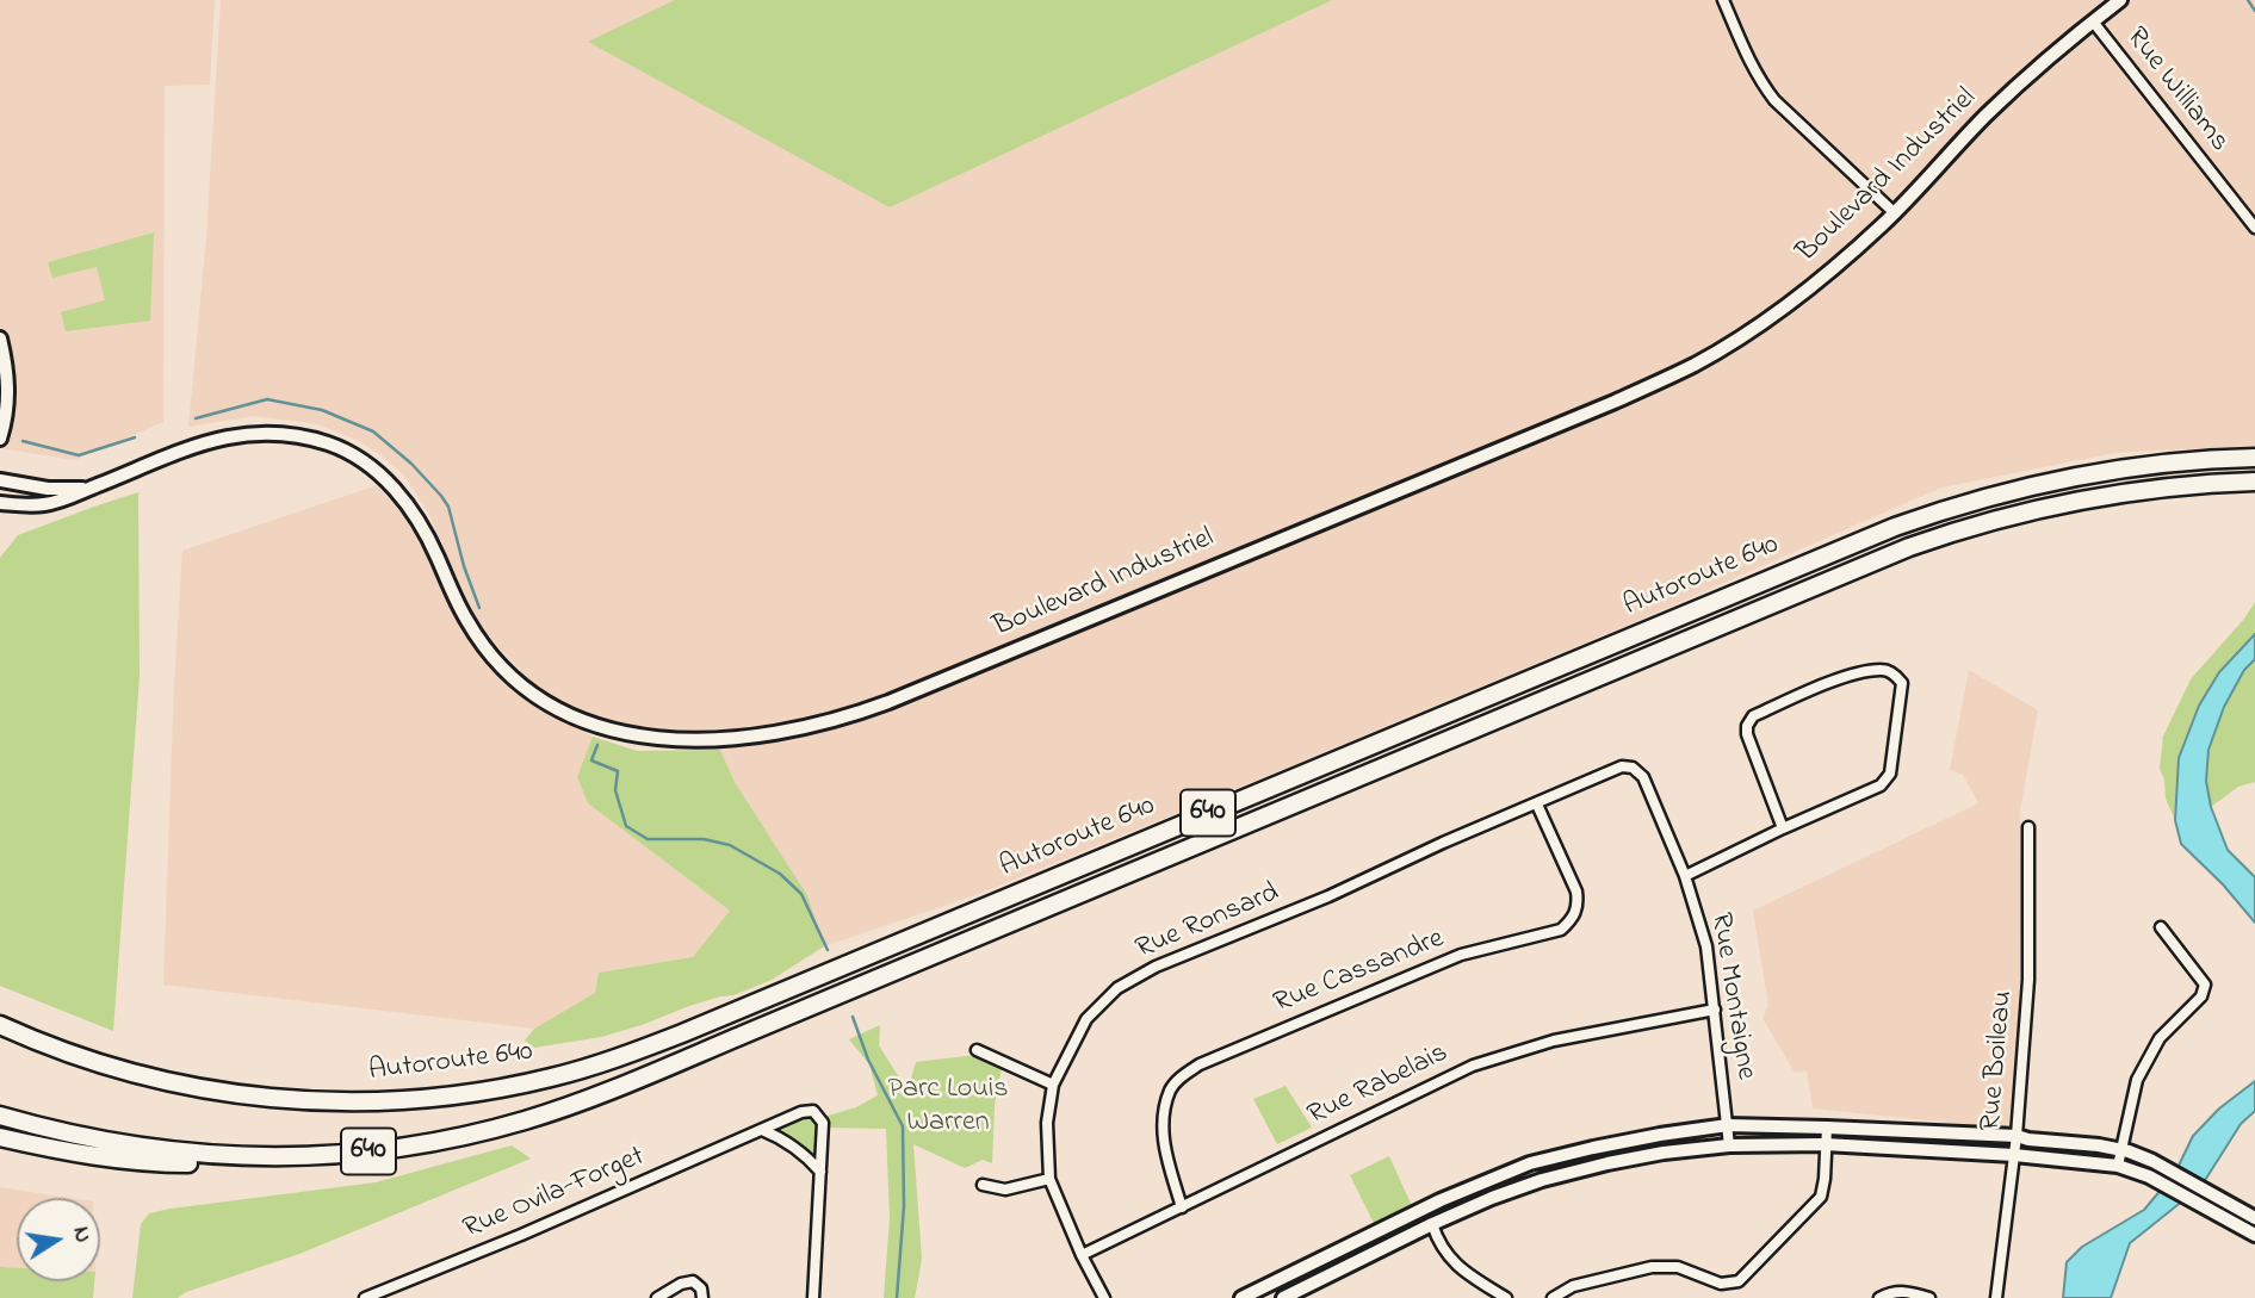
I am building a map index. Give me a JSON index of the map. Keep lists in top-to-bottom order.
{
  "streets": {
    "highway": ["Autoroute 640", "640"],
    "street": [
      "Rue Williams",
      "Boulevard Industriel",
      "Rue Ronsard",
      "Rue Cassandre",
      "Rue Montaigne",
      "Rue Boileau",
      "Rue Rabelais",
      "Rue Ovila-Forget"
    ]
  },
  "crossings": [
    ["Rue Williams", "Boulevard Industriel"],
    ["Rue Ronsard", "Rue Cassandre"],
    ["Rue Ronsard", "Rue Montaigne"],
    ["Rue Ronsard", "Rue Rabelais"],
    ["Rue Cassandre", "Rue Rabelais"],
    ["Rue Montaigne", "Rue Rabelais"]
  ],
  "parks": ["Parc Louis Warren"],
  "north": "right"
}
